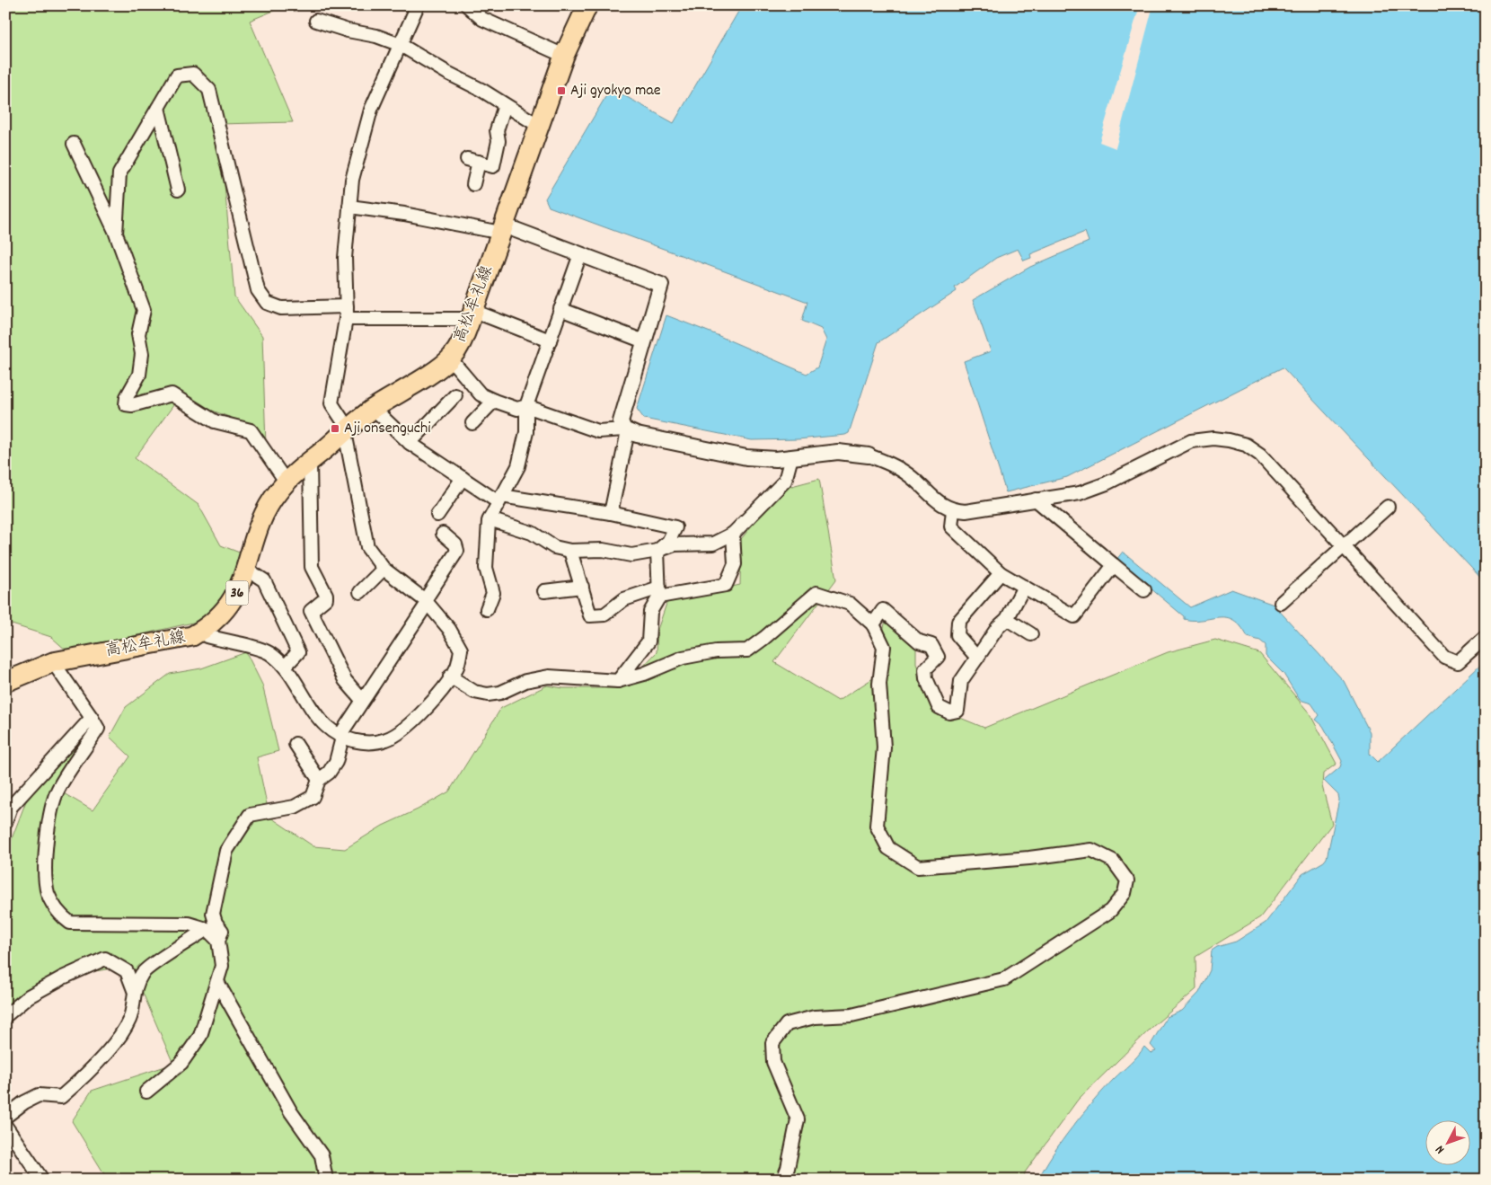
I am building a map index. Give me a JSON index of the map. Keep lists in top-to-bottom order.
{
  "streets": {
    "main road": ["高松牟礼線", "36"]
  },
  "places": {
    "transit": ["Aji gyokyo mae", "Aji onsenguchi"]
  },
  "north": "bottom left"
}
